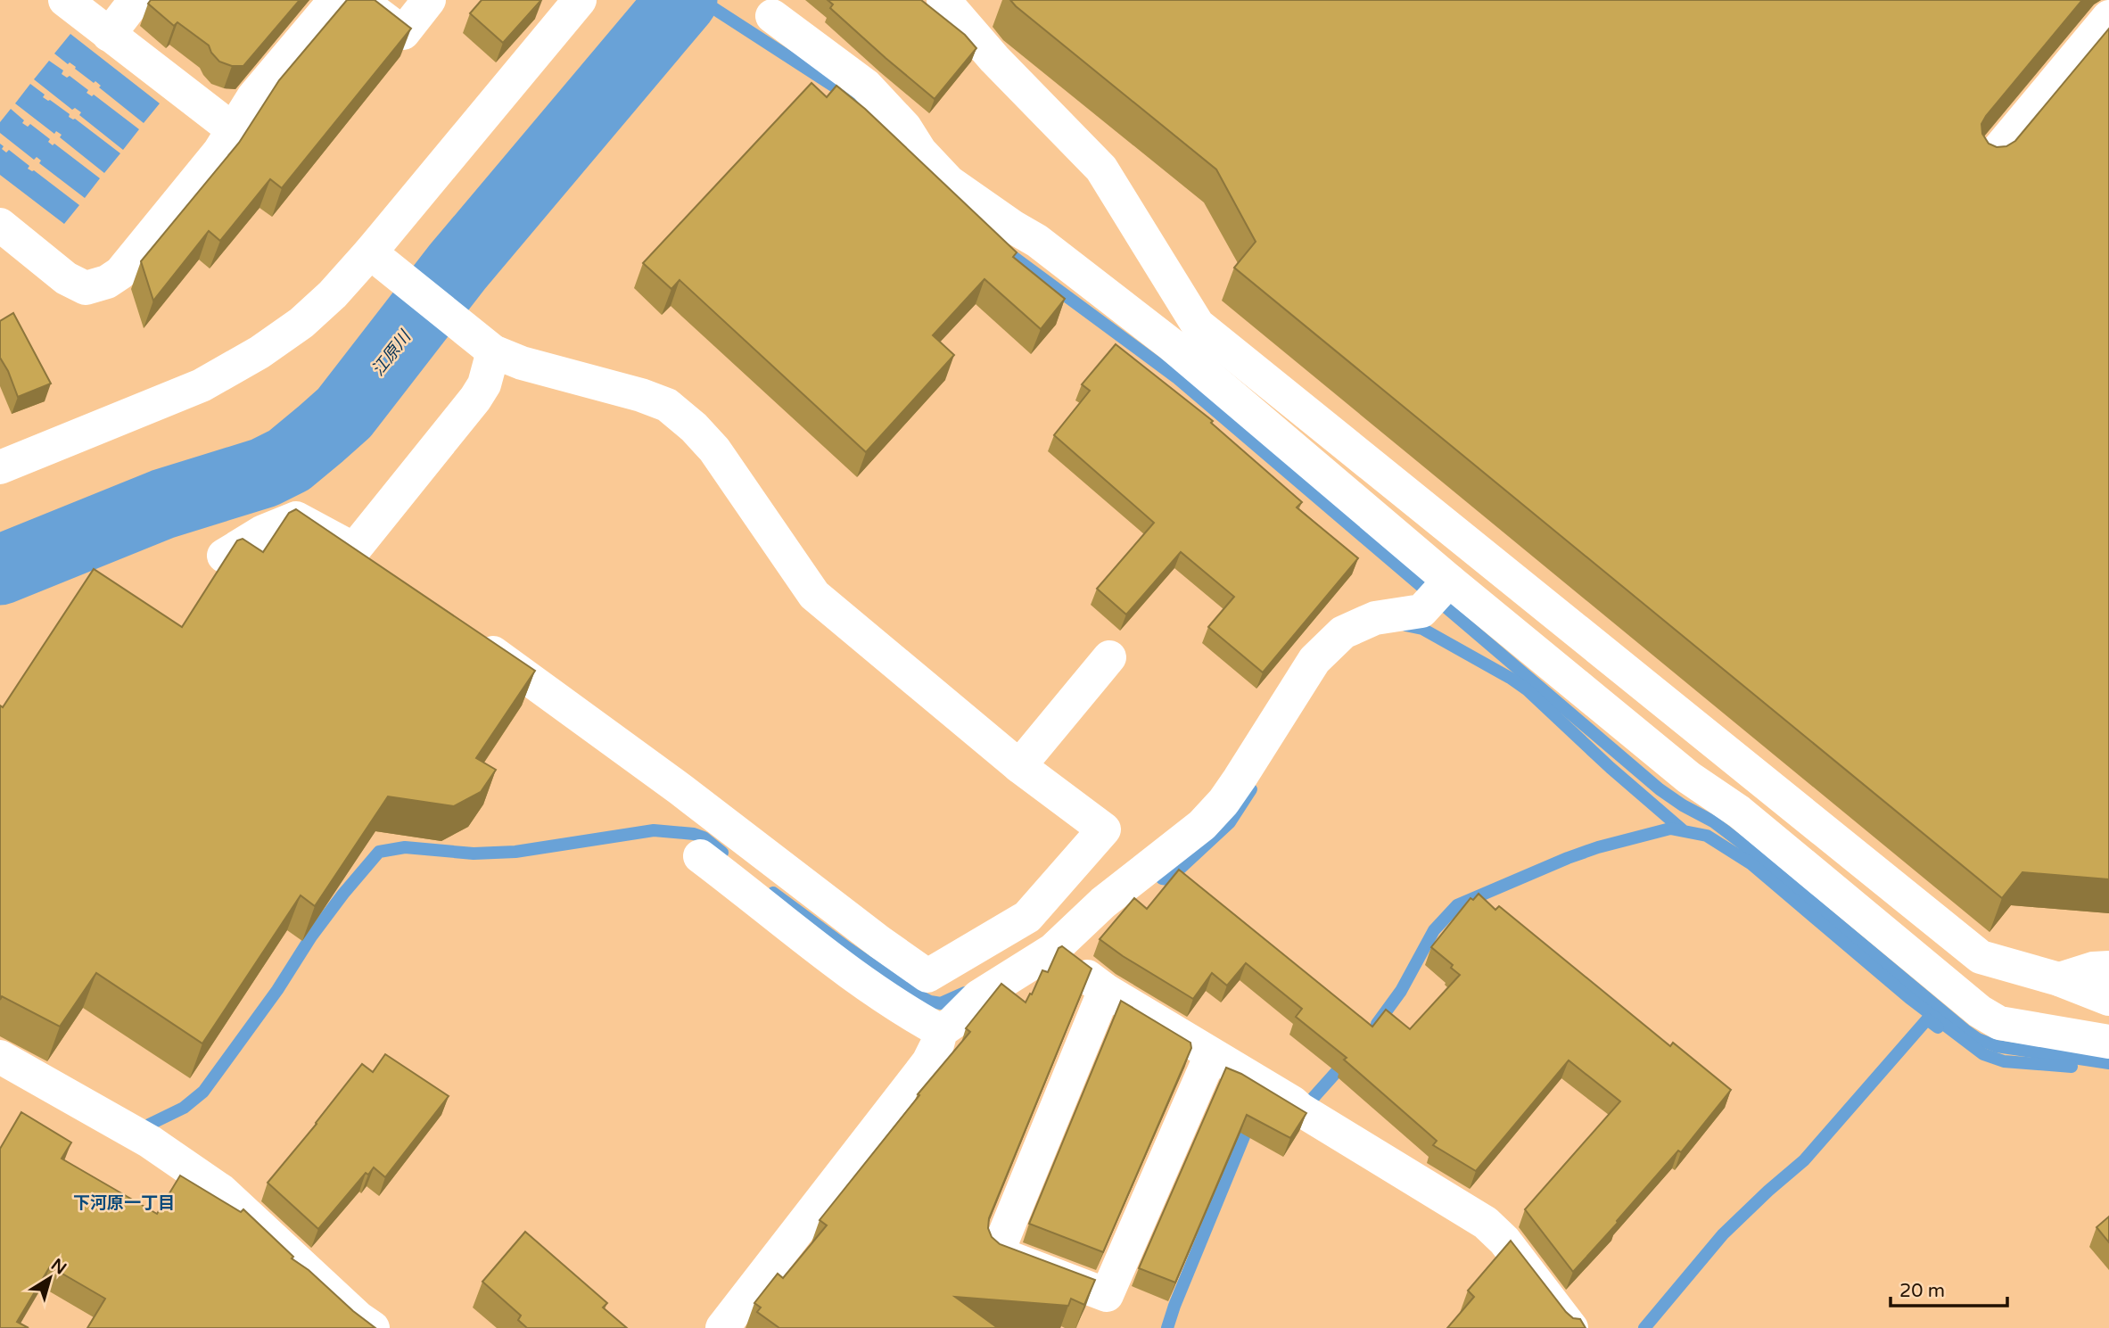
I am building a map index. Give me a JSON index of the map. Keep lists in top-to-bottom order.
{
  "districts": ["下河原一丁目"],
  "water": ["江原川"],
  "scale_bar": "20 m",
  "north": "top right"
}
